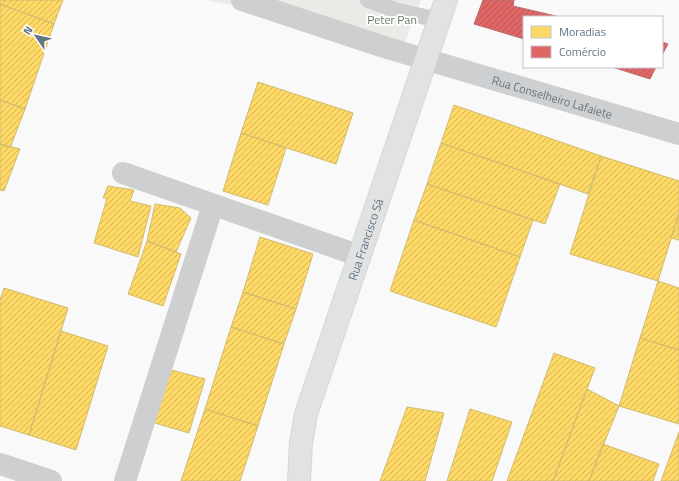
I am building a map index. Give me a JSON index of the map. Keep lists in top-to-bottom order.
{
  "streets": {
    "main road": ["Rua Francisco Sá"],
    "street": ["Rua Conselheiro Lafaiete"]
  },
  "crossings": [
    ["Rua Conselheiro Lafaiete", "Rua Francisco Sá"]
  ],
  "parks": ["Peter Pan"],
  "legend": ["Moradias", "Comércio"],
  "north": "top left"
}
